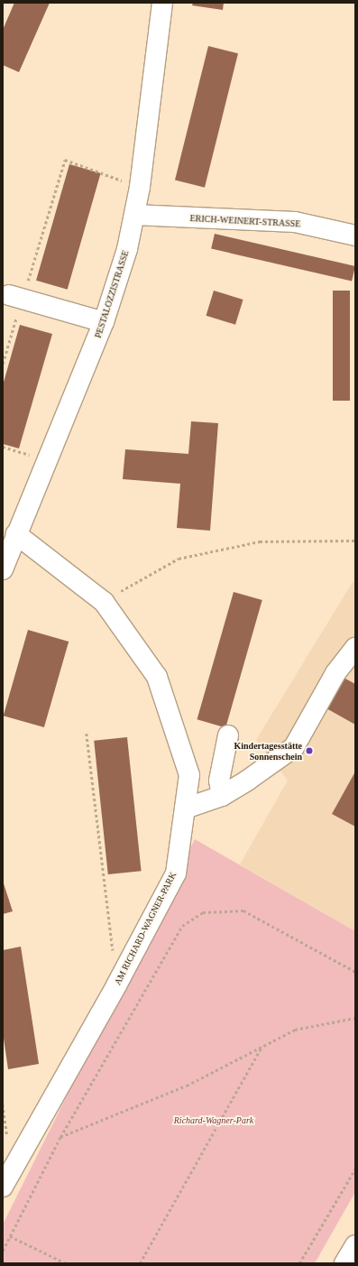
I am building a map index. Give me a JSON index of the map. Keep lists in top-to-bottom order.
{
  "streets": {
    "street": ["ERICH-WEINERT-STRASSE", "PESTALOZZISTRASSE", "AM RICHARD-WAGNER-PARK"]
  },
  "crossings": [
    ["ERICH-WEINERT-STRASSE", "PESTALOZZISTRASSE"],
    ["PESTALOZZISTRASSE", "AM RICHARD-WAGNER-PARK"]
  ],
  "parks": ["Richard-Wagner-Park"],
  "places": ["Kindertagesstätte Sonnenschein"]
}
